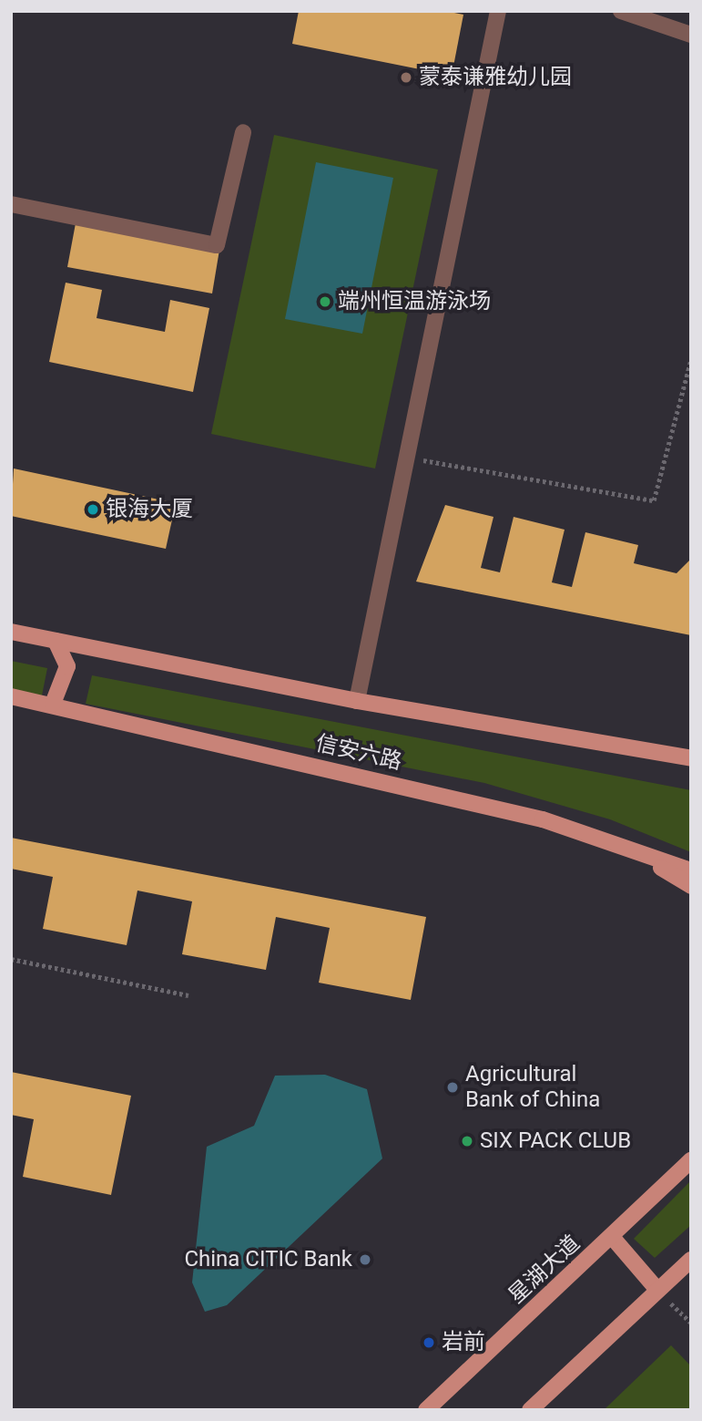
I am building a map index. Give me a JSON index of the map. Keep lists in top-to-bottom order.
{
  "streets": {
    "main road": ["信安六路", "星湖大道"]
  },
  "places": [
    "蒙泰谦雅幼儿园",
    "端州恒温游泳场",
    "银海大厦",
    "Agricultural Bank of China",
    "SIX PACK CLUB",
    "China CITIC Bank",
    "岩前"
  ]
}
